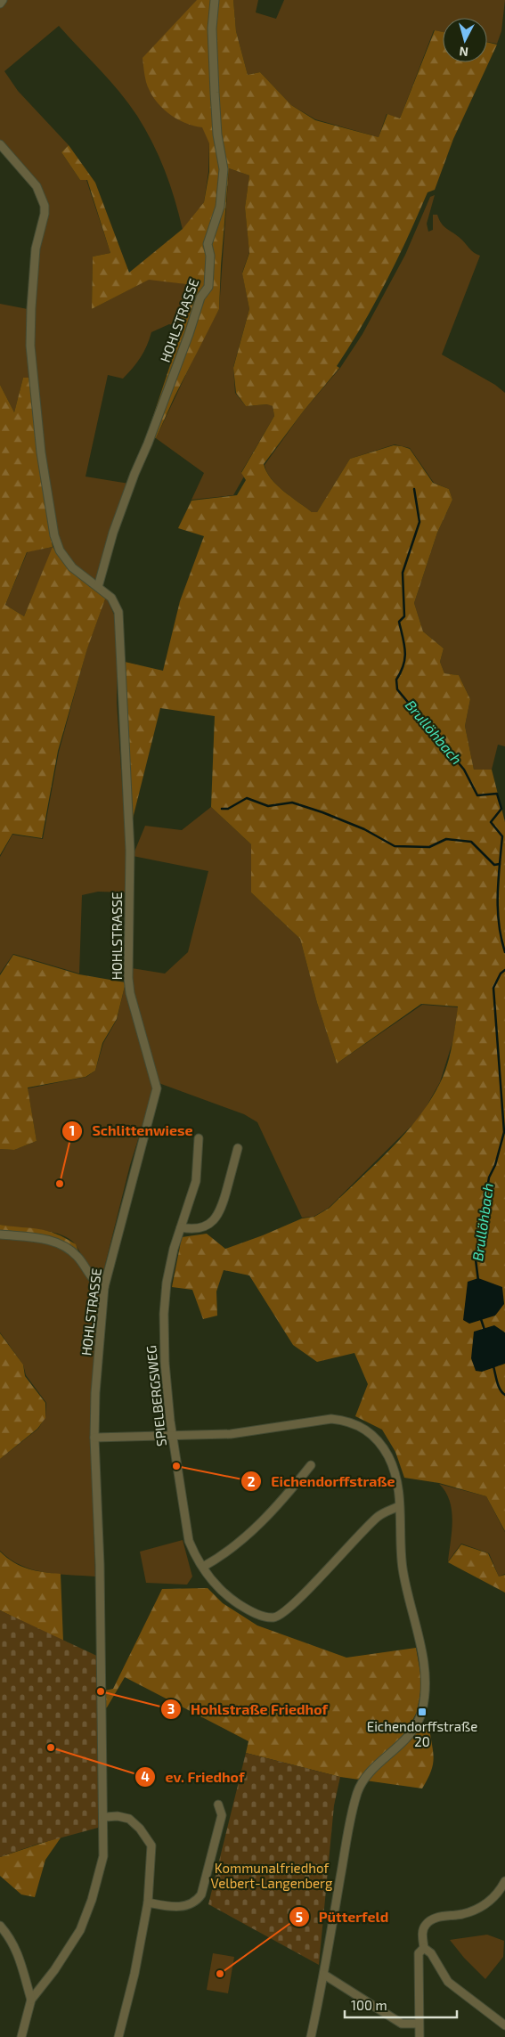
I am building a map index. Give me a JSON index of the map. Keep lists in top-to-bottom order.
{
  "streets": {
    "street": ["HOHLSTRASSE", "SPIELBERGSWEG"]
  },
  "water": ["Brullöhbach"],
  "parks": ["Kommunalfriedhof Velbert-Langenberg"],
  "places": {
    "other": [
      "Schlittenwiese",
      "Eichendorffstraße",
      "Hohlstraße Friedhof",
      "ev. Friedhof",
      "Pütterfeld"
    ],
    "transit": ["Eichendorffstraße 20"]
  },
  "scale_bar": "100 m",
  "north": "bottom"
}
